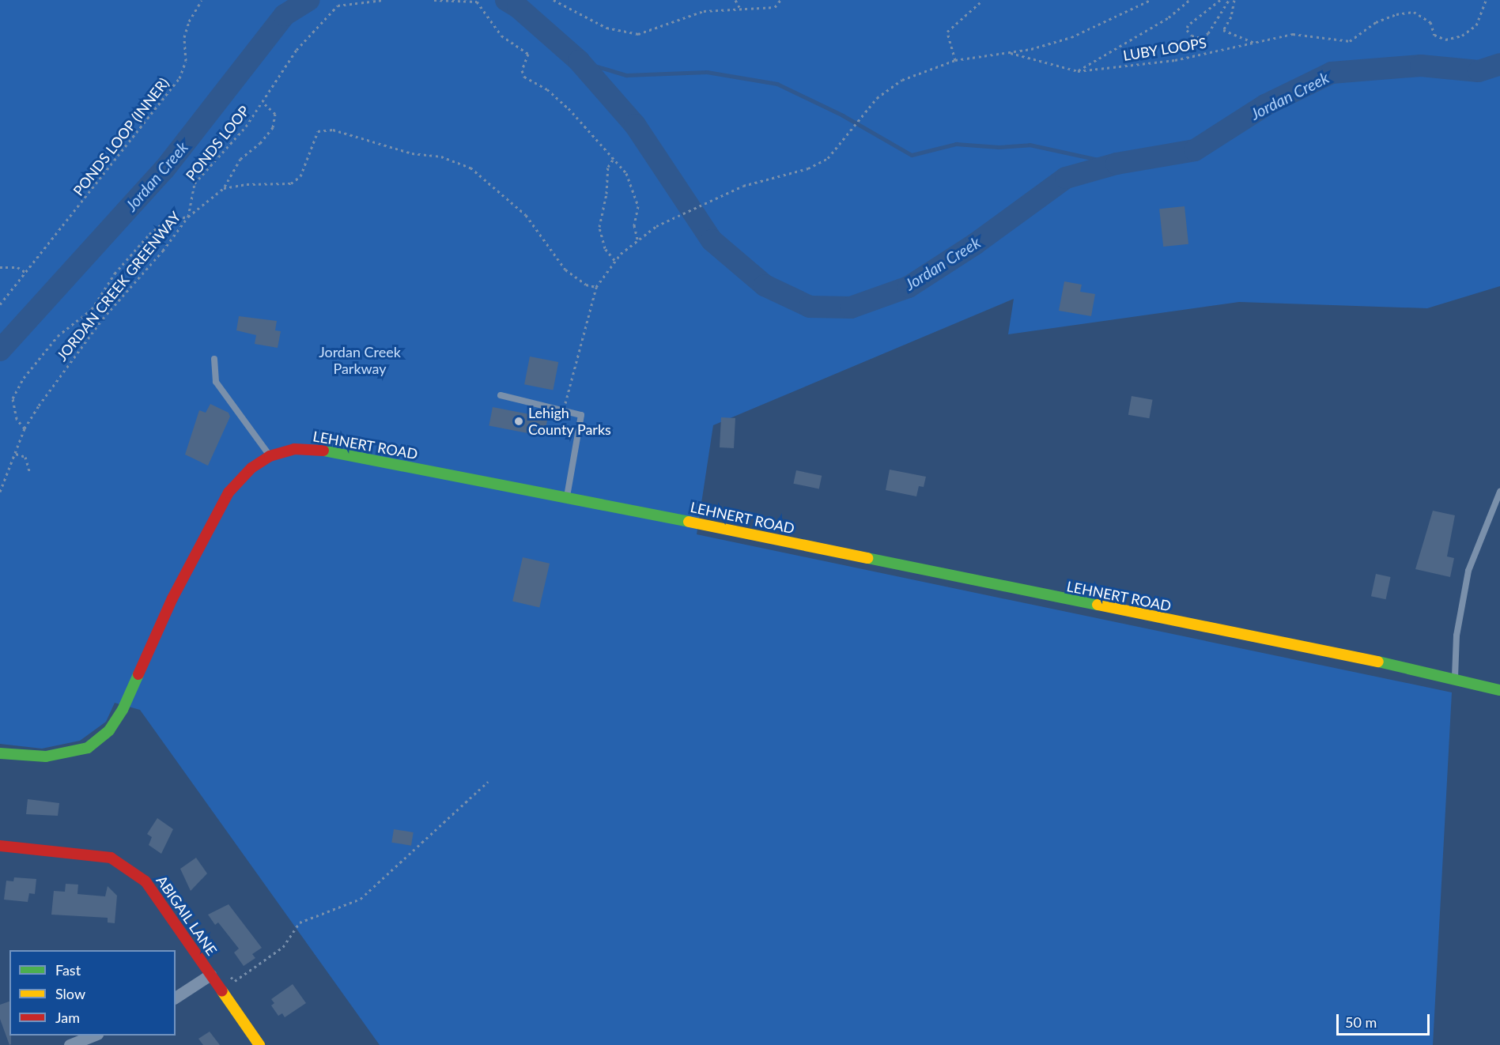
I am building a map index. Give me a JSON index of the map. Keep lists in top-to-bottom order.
{
  "streets": {
    "street": ["LEHNERT ROAD", "ABIGAIL LANE"],
    "path": [
      "LUBY LOOPS",
      "PONDS LOOP (INNER)",
      "PONDS LOOP",
      "JORDAN CREEK GREENWAY"
    ]
  },
  "crossings": [
    ["PONDS LOOP", "JORDAN CREEK GREENWAY"]
  ],
  "water": ["Jordan Creek"],
  "parks": ["Jordan Creek Parkway"],
  "places": ["Lehigh County Parks"],
  "legend": ["Fast", "Slow", "Jam"],
  "scale_bar": "50 m"
}
